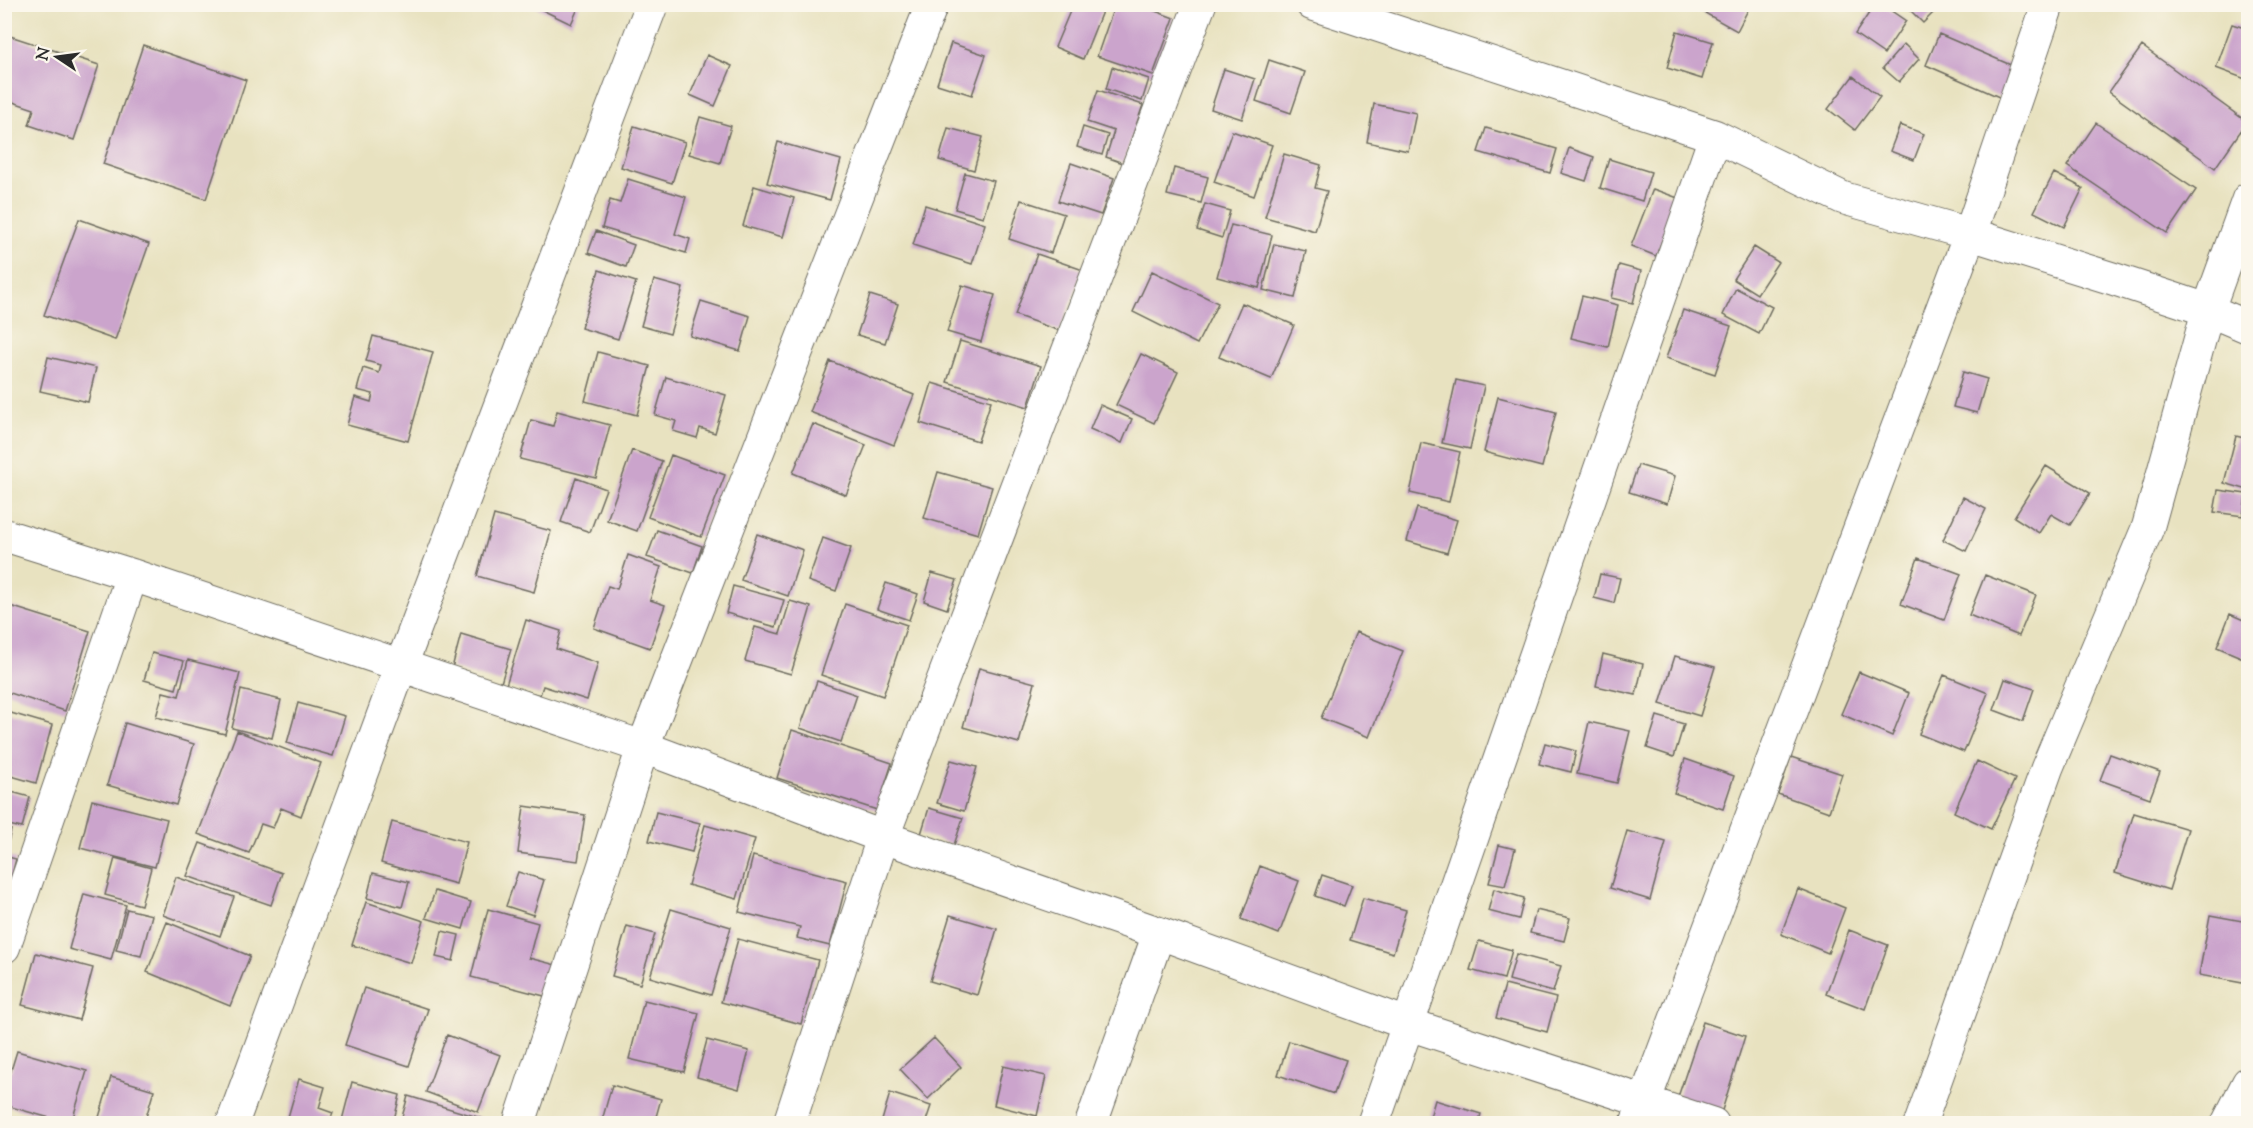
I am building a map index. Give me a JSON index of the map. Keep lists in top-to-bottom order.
{
  "north": "left"
}
